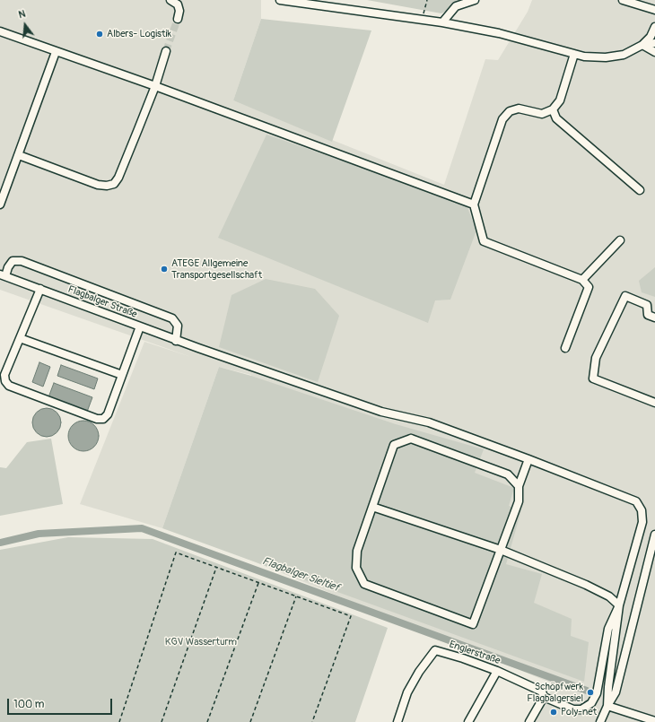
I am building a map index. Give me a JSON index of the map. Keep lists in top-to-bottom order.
{
  "streets": {
    "street": ["Flagbalger Straße", "Englerstraße"]
  },
  "crossings": [
    ["Flagbalger Straße", "Englerstraße"]
  ],
  "water": ["Flagbalger Sieltief"],
  "parks": ["KGV Wasserturm"],
  "places": [
    "Albers- Logistik",
    "ATEGE Allgemeine Transportgesellschaft",
    "Schöpfwerk Flagbalgersiel",
    "Poly-net"
  ],
  "scale_bar": "100 m",
  "north": "top"
}
